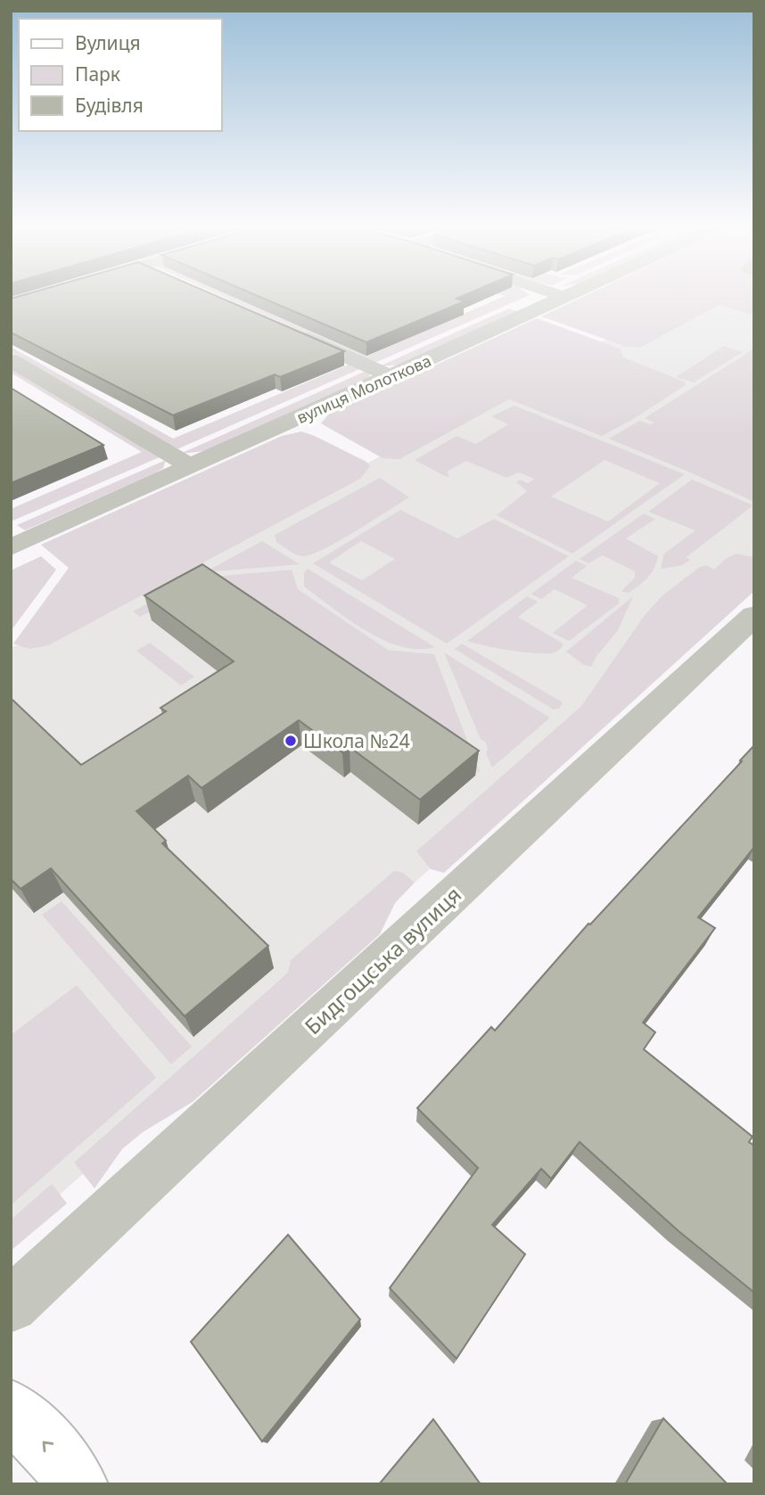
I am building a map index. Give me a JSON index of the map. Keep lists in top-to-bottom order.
{
  "streets": {
    "street": ["вулиця Молоткова", "Бидгощська вулиця"]
  },
  "places": ["Школа №24"],
  "legend": ["Вулиця", "Парк", "Будівля"]
}
